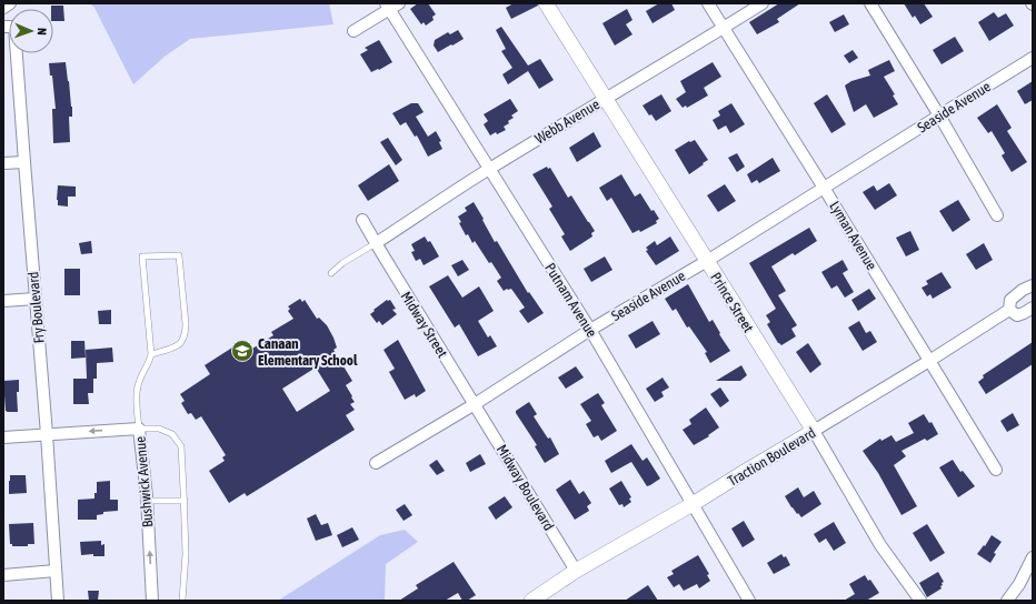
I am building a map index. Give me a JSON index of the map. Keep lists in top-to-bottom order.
{
  "streets": {
    "street": [
      "Seaside Avenue",
      "Webb Avenue",
      "Lyman Avenue",
      "Putnam Avenue",
      "Prince Street",
      "Fry Boulevard",
      "Midway Street",
      "Traction Boulevard",
      "Bushwick Avenue",
      "Midway Boulevard"
    ]
  },
  "crossings": [
    ["Seaside Avenue", "Lyman Avenue"],
    ["Seaside Avenue", "Putnam Avenue"],
    ["Seaside Avenue", "Prince Street"],
    ["Seaside Avenue", "Midway Street"],
    ["Seaside Avenue", "Midway Boulevard"],
    ["Webb Avenue", "Lyman Avenue"],
    ["Webb Avenue", "Putnam Avenue"],
    ["Webb Avenue", "Prince Street"],
    ["Webb Avenue", "Midway Street"],
    ["Lyman Avenue", "Traction Boulevard"],
    ["Putnam Avenue", "Traction Boulevard"],
    ["Prince Street", "Traction Boulevard"],
    ["Fry Boulevard", "Bushwick Avenue"],
    ["Midway Street", "Midway Boulevard"],
    ["Traction Boulevard", "Midway Boulevard"]
  ],
  "places": {
    "school or university": ["Canaan Elementary School"]
  },
  "north": "right"
}
